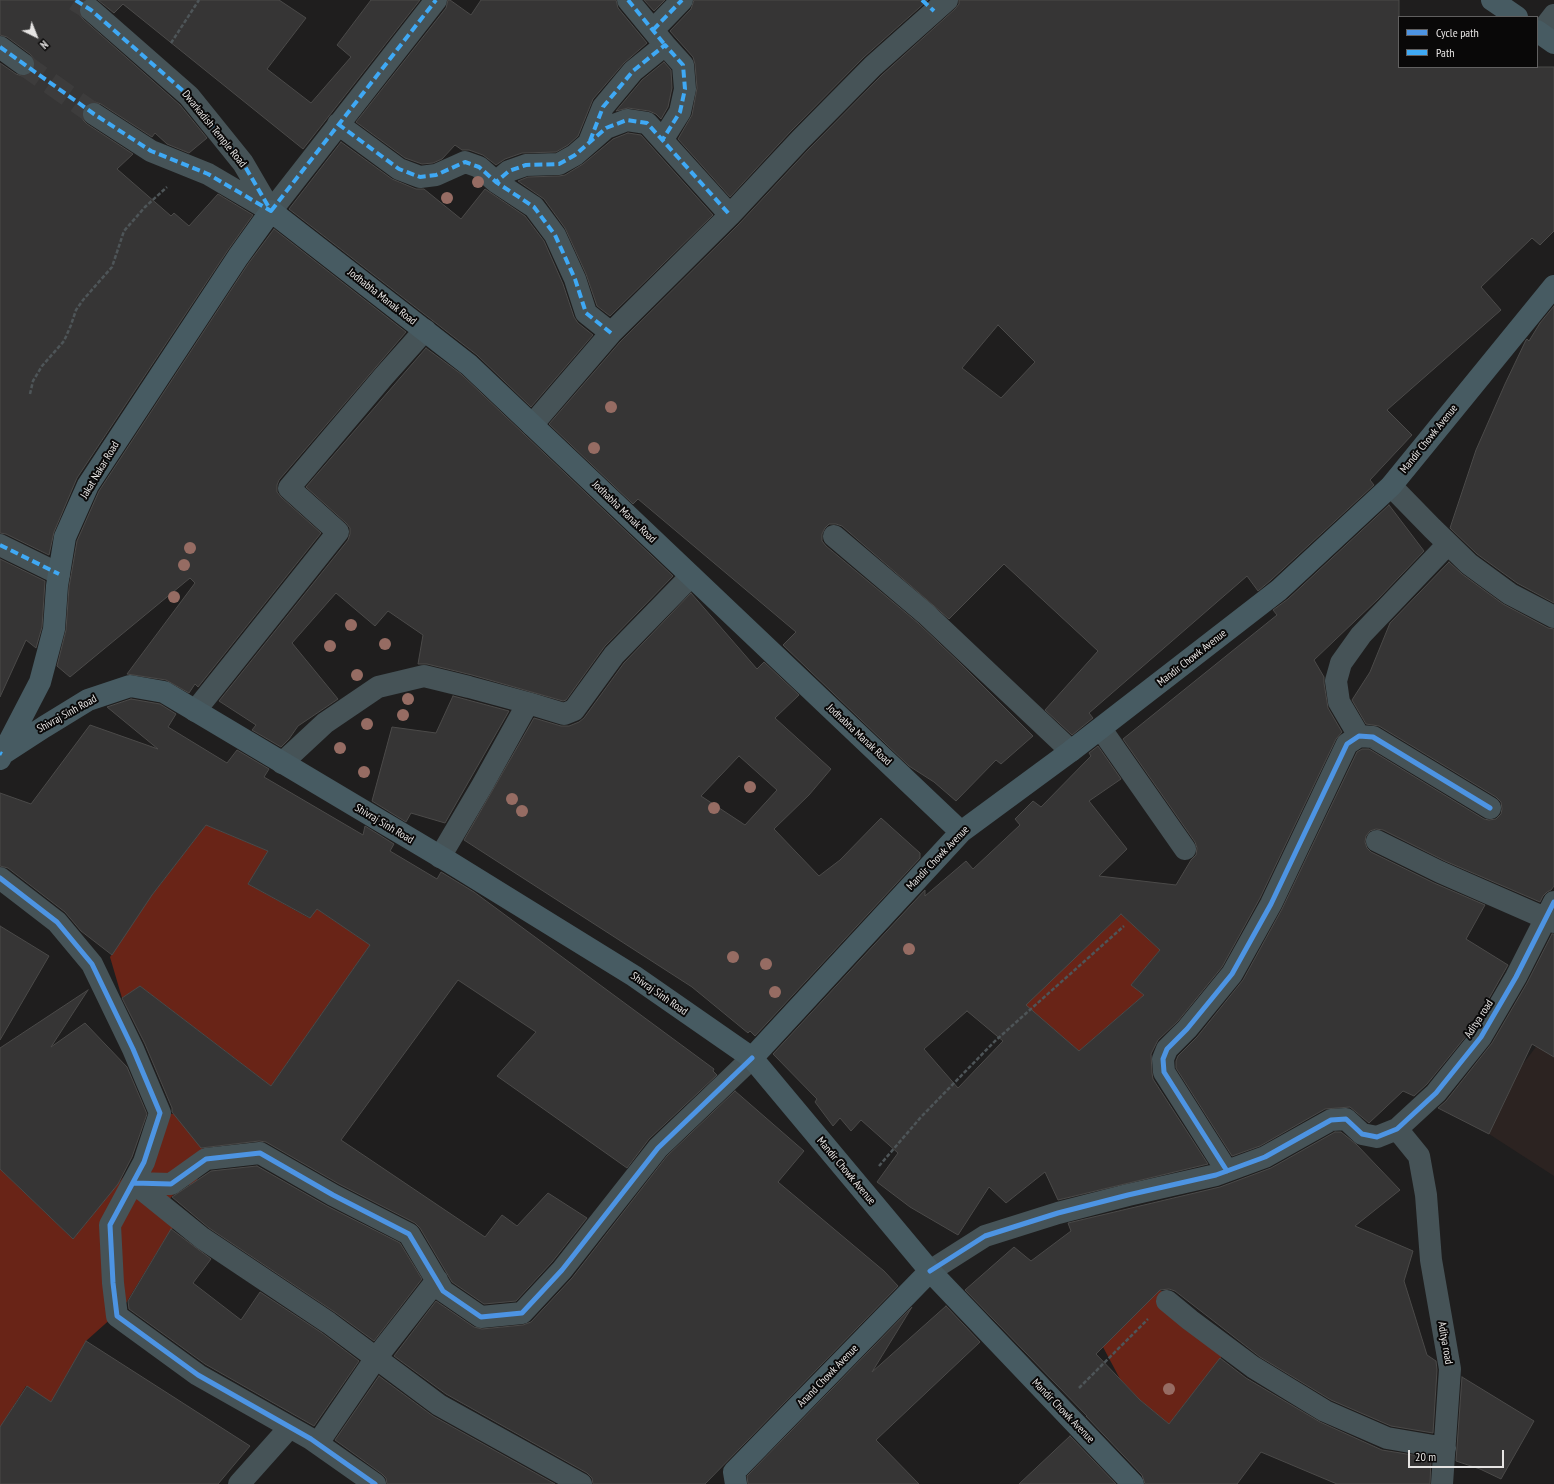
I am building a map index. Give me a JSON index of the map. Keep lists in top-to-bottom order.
{
  "streets": {
    "main road": [
      "Jodhabha Manak Road",
      "Mandir Chowk Avenue",
      "Jakat Nakar Road",
      "Shivraj Sinh Road",
      "Anand Chowk Avenue"
    ],
    "street": ["Dwarkadish Temple Road", "Aditya road"]
  },
  "crossings": [
    ["Dwarkadish Temple Road", "Jodhabha Manak Road"],
    ["Dwarkadish Temple Road", "Jakat Nakar Road"],
    ["Jodhabha Manak Road", "Mandir Chowk Avenue"],
    ["Jodhabha Manak Road", "Jakat Nakar Road"],
    ["Mandir Chowk Avenue", "Shivraj Sinh Road"],
    ["Mandir Chowk Avenue", "Anand Chowk Avenue"],
    ["Jakat Nakar Road", "Shivraj Sinh Road"]
  ],
  "legend": ["Cycle path", "Path"],
  "scale_bar": "20 m",
  "north": "bottom right"
}
